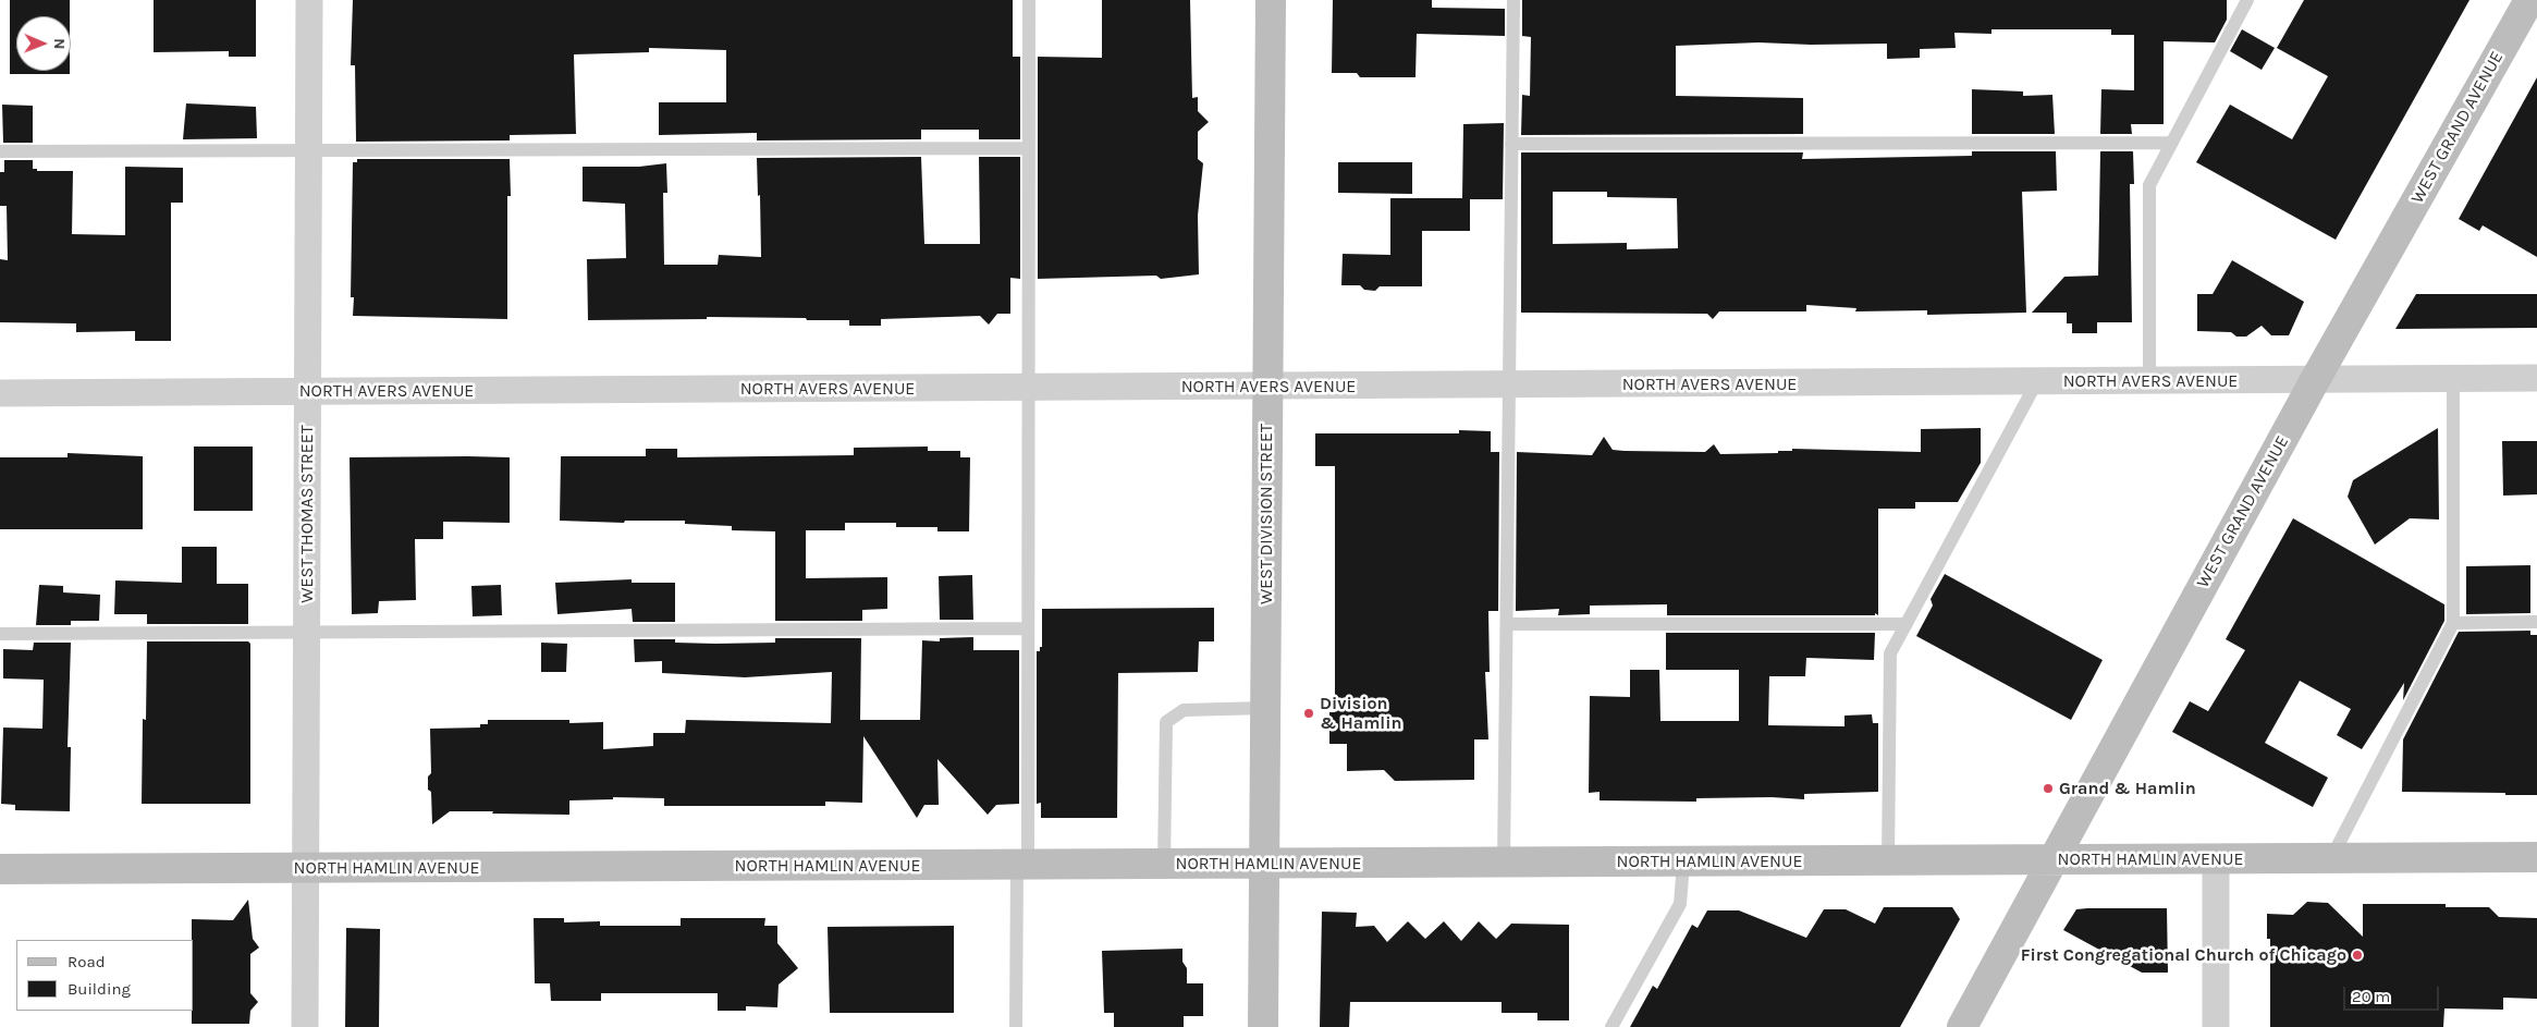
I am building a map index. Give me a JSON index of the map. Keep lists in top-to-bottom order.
{
  "streets": {
    "street": [
      "WEST GRAND AVENUE",
      "NORTH AVERS AVENUE",
      "WEST THOMAS STREET",
      "WEST DIVISION STREET",
      "NORTH HAMLIN AVENUE"
    ]
  },
  "crossings": [
    ["WEST GRAND AVENUE", "NORTH AVERS AVENUE"],
    ["WEST GRAND AVENUE", "NORTH HAMLIN AVENUE"],
    ["NORTH AVERS AVENUE", "WEST THOMAS STREET"],
    ["NORTH AVERS AVENUE", "WEST DIVISION STREET"],
    ["WEST THOMAS STREET", "NORTH HAMLIN AVENUE"],
    ["WEST DIVISION STREET", "NORTH HAMLIN AVENUE"]
  ],
  "places": ["Division & Hamlin", "Grand & Hamlin", "First Congregational Church of Chicago"],
  "legend": ["Road", "Building"],
  "scale_bar": "20 m",
  "north": "right"
}
